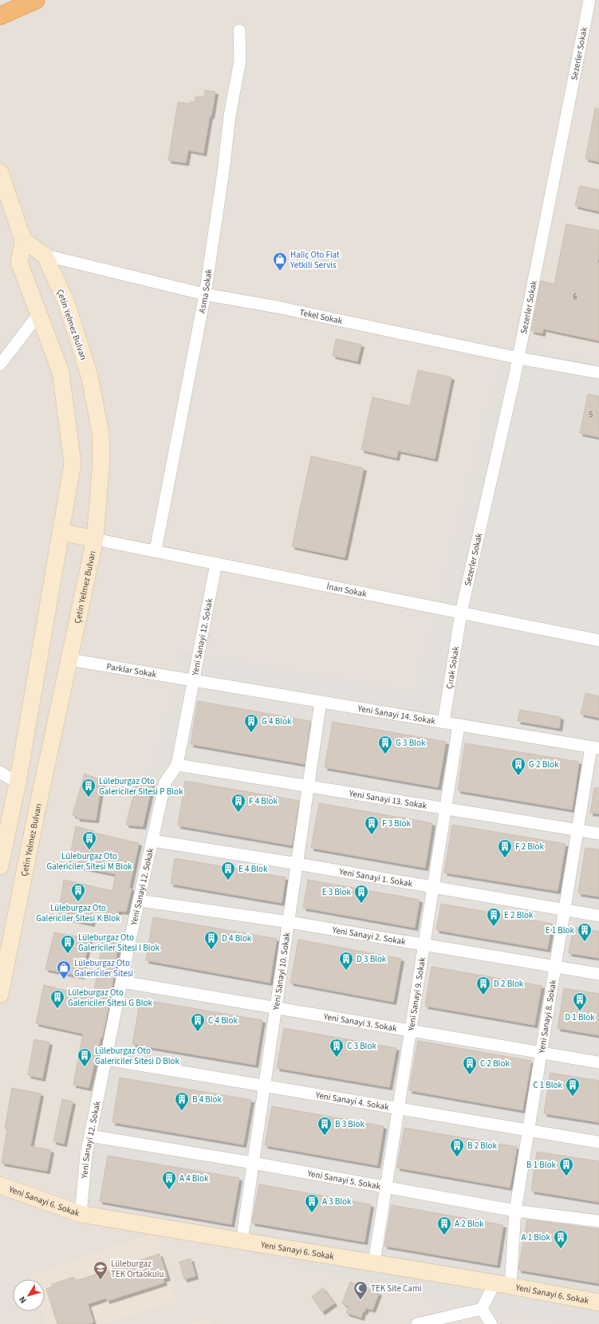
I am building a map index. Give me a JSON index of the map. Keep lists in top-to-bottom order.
{
  "streets": {
    "street": [
      "Sezerler Sokak",
      "Asma Sokak",
      "Tekel Sokak",
      "Çetin Yelmez Bulvarı",
      "İnan Sokak",
      "Yeni Sanayi 12. Sokak",
      "Çırak Sokak",
      "Parklar Sokak",
      "Yeni Sanayi 14. Sokak",
      "Yeni Sanayi 13. Sokak",
      "Yeni Sanayi 1. Sokak",
      "Yeni Sanayi 2. Sokak",
      "Yeni Sanayi 10. Sokak",
      "Yeni Sanayi 9. Sokak",
      "Yeni Sanayi 8. Sokak",
      "Yeni Sanayi 3. Sokak",
      "Yeni Sanayi 4. Sokak",
      "Yeni Sanayi 5. Sokak",
      "Yeni Sanayi 6. Sokak"
    ]
  },
  "crossings": [
    ["Sezerler Sokak", "Tekel Sokak"],
    ["Sezerler Sokak", "İnan Sokak"],
    ["Sezerler Sokak", "Çırak Sokak"],
    ["Asma Sokak", "Tekel Sokak"],
    ["Asma Sokak", "İnan Sokak"],
    ["Tekel Sokak", "Çetin Yelmez Bulvarı"],
    ["Çetin Yelmez Bulvarı", "İnan Sokak"],
    ["Çetin Yelmez Bulvarı", "Parklar Sokak"],
    ["İnan Sokak", "Yeni Sanayi 12. Sokak"],
    ["İnan Sokak", "Çırak Sokak"],
    ["Yeni Sanayi 12. Sokak", "Parklar Sokak"],
    ["Yeni Sanayi 12. Sokak", "Yeni Sanayi 14. Sokak"],
    ["Yeni Sanayi 12. Sokak", "Yeni Sanayi 13. Sokak"],
    ["Yeni Sanayi 12. Sokak", "Yeni Sanayi 1. Sokak"],
    ["Yeni Sanayi 12. Sokak", "Yeni Sanayi 2. Sokak"],
    ["Yeni Sanayi 12. Sokak", "Yeni Sanayi 3. Sokak"],
    ["Yeni Sanayi 12. Sokak", "Yeni Sanayi 4. Sokak"],
    ["Yeni Sanayi 12. Sokak", "Yeni Sanayi 5. Sokak"],
    ["Yeni Sanayi 12. Sokak", "Yeni Sanayi 6. Sokak"],
    ["Çırak Sokak", "Yeni Sanayi 14. Sokak"],
    ["Parklar Sokak", "Yeni Sanayi 14. Sokak"],
    ["Yeni Sanayi 14. Sokak", "Yeni Sanayi 10. Sokak"],
    ["Yeni Sanayi 14. Sokak", "Yeni Sanayi 9. Sokak"],
    ["Yeni Sanayi 14. Sokak", "Yeni Sanayi 8. Sokak"],
    ["Yeni Sanayi 13. Sokak", "Yeni Sanayi 10. Sokak"],
    ["Yeni Sanayi 13. Sokak", "Yeni Sanayi 9. Sokak"],
    ["Yeni Sanayi 13. Sokak", "Yeni Sanayi 8. Sokak"],
    ["Yeni Sanayi 1. Sokak", "Yeni Sanayi 10. Sokak"],
    ["Yeni Sanayi 1. Sokak", "Yeni Sanayi 9. Sokak"],
    ["Yeni Sanayi 1. Sokak", "Yeni Sanayi 8. Sokak"],
    ["Yeni Sanayi 2. Sokak", "Yeni Sanayi 10. Sokak"],
    ["Yeni Sanayi 2. Sokak", "Yeni Sanayi 9. Sokak"],
    ["Yeni Sanayi 2. Sokak", "Yeni Sanayi 8. Sokak"],
    ["Yeni Sanayi 10. Sokak", "Yeni Sanayi 3. Sokak"],
    ["Yeni Sanayi 10. Sokak", "Yeni Sanayi 4. Sokak"],
    ["Yeni Sanayi 10. Sokak", "Yeni Sanayi 5. Sokak"],
    ["Yeni Sanayi 10. Sokak", "Yeni Sanayi 6. Sokak"],
    ["Yeni Sanayi 9. Sokak", "Yeni Sanayi 3. Sokak"],
    ["Yeni Sanayi 9. Sokak", "Yeni Sanayi 4. Sokak"],
    ["Yeni Sanayi 9. Sokak", "Yeni Sanayi 5. Sokak"],
    ["Yeni Sanayi 9. Sokak", "Yeni Sanayi 6. Sokak"],
    ["Yeni Sanayi 8. Sokak", "Yeni Sanayi 3. Sokak"],
    ["Yeni Sanayi 8. Sokak", "Yeni Sanayi 4. Sokak"],
    ["Yeni Sanayi 8. Sokak", "Yeni Sanayi 5. Sokak"],
    ["Yeni Sanayi 8. Sokak", "Yeni Sanayi 6. Sokak"]
  ],
  "places": {
    "shop": ["Haliç Oto Fiat Yetkili Servis", "Lüleburgaz Oto Galericiler Sitesi"],
    "building": [
      "G 4 Blok",
      "G 3 Blok",
      "G 2 Blok",
      "Lüleburgaz Oto Galericiler Sitesi P Blok",
      "F 4 Blok",
      "F 3 Blok",
      "Lüleburgaz Oto Galericiler Sitesi M Blok",
      "F 2 Blok",
      "E 4 Blok",
      "Lüleburgaz Oto Galericiler Sitesi K Blok",
      "E 3 Blok",
      "E 2 Blok",
      "E 1 Blok",
      "D 4 Blok",
      "Lüleburgaz Oto Galericiler Sitesi I Blok",
      "D 3 Blok",
      "D 2 Blok",
      "Lüleburgaz Oto Galericiler Sitesi G Blok",
      "D 1 Blok",
      "C 4 Blok",
      "C 3 Blok",
      "Lüleburgaz Oto Galericiler Sitesi D Blok",
      "C 2 Blok",
      "C 1 Blok",
      "B 4 Blok",
      "B 3 Blok",
      "B 2 Blok",
      "B 1 Blok",
      "A 4 Blok",
      "A 3 Blok",
      "A 2 Blok",
      "A 1 Blok"
    ],
    "school or university": ["Lüleburgaz TEK Ortaokulu"],
    "mosque": ["TEK Site Cami"]
  },
  "house_numbers": ["6", "5"],
  "north": "bottom left"
}
